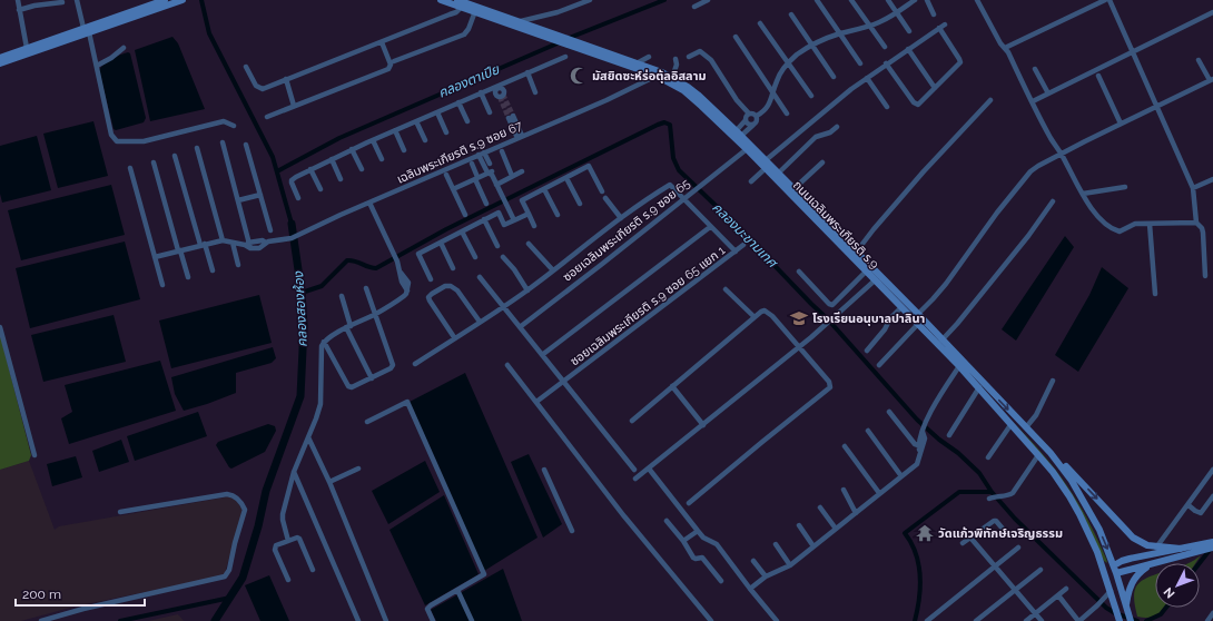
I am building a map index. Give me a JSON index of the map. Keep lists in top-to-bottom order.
{
  "streets": {
    "main road": ["ถนนเฉลิมพระเกียรติ ร.9"],
    "street": ["เฉลิมพระเกียรติ ร.9 ซอย 67", "ซอยเฉลิมพระเกียรติ ร.9 ซอย 65", "ซอยเฉลิมพระเกียรติ ร.9 ซอย 65 แยก 1"]
  },
  "crossings": [
    ["เฉลิมพระเกียรติ ร.9 ซอย 67", "ถนนเฉลิมพระเกียรติ ร.9"],
    ["ถนนเฉลิมพระเกียรติ ร.9", "ซอยเฉลิมพระเกียรติ ร.9 ซอย 65"]
  ],
  "water": ["คลองตาเปีย", "คลองมะขามเทศ", "คลองสองห้อง"],
  "places": {
    "mosque": ["มัสยิดซะห์ร่อตุ้ลอิสลาม"],
    "school or university": ["โรงเรียนอนุบาลปาลินา"],
    "temple": ["วัดแก้วพิทักษ์เจริญธรรม"]
  },
  "scale_bar": "200 m",
  "north": "bottom left"
}
